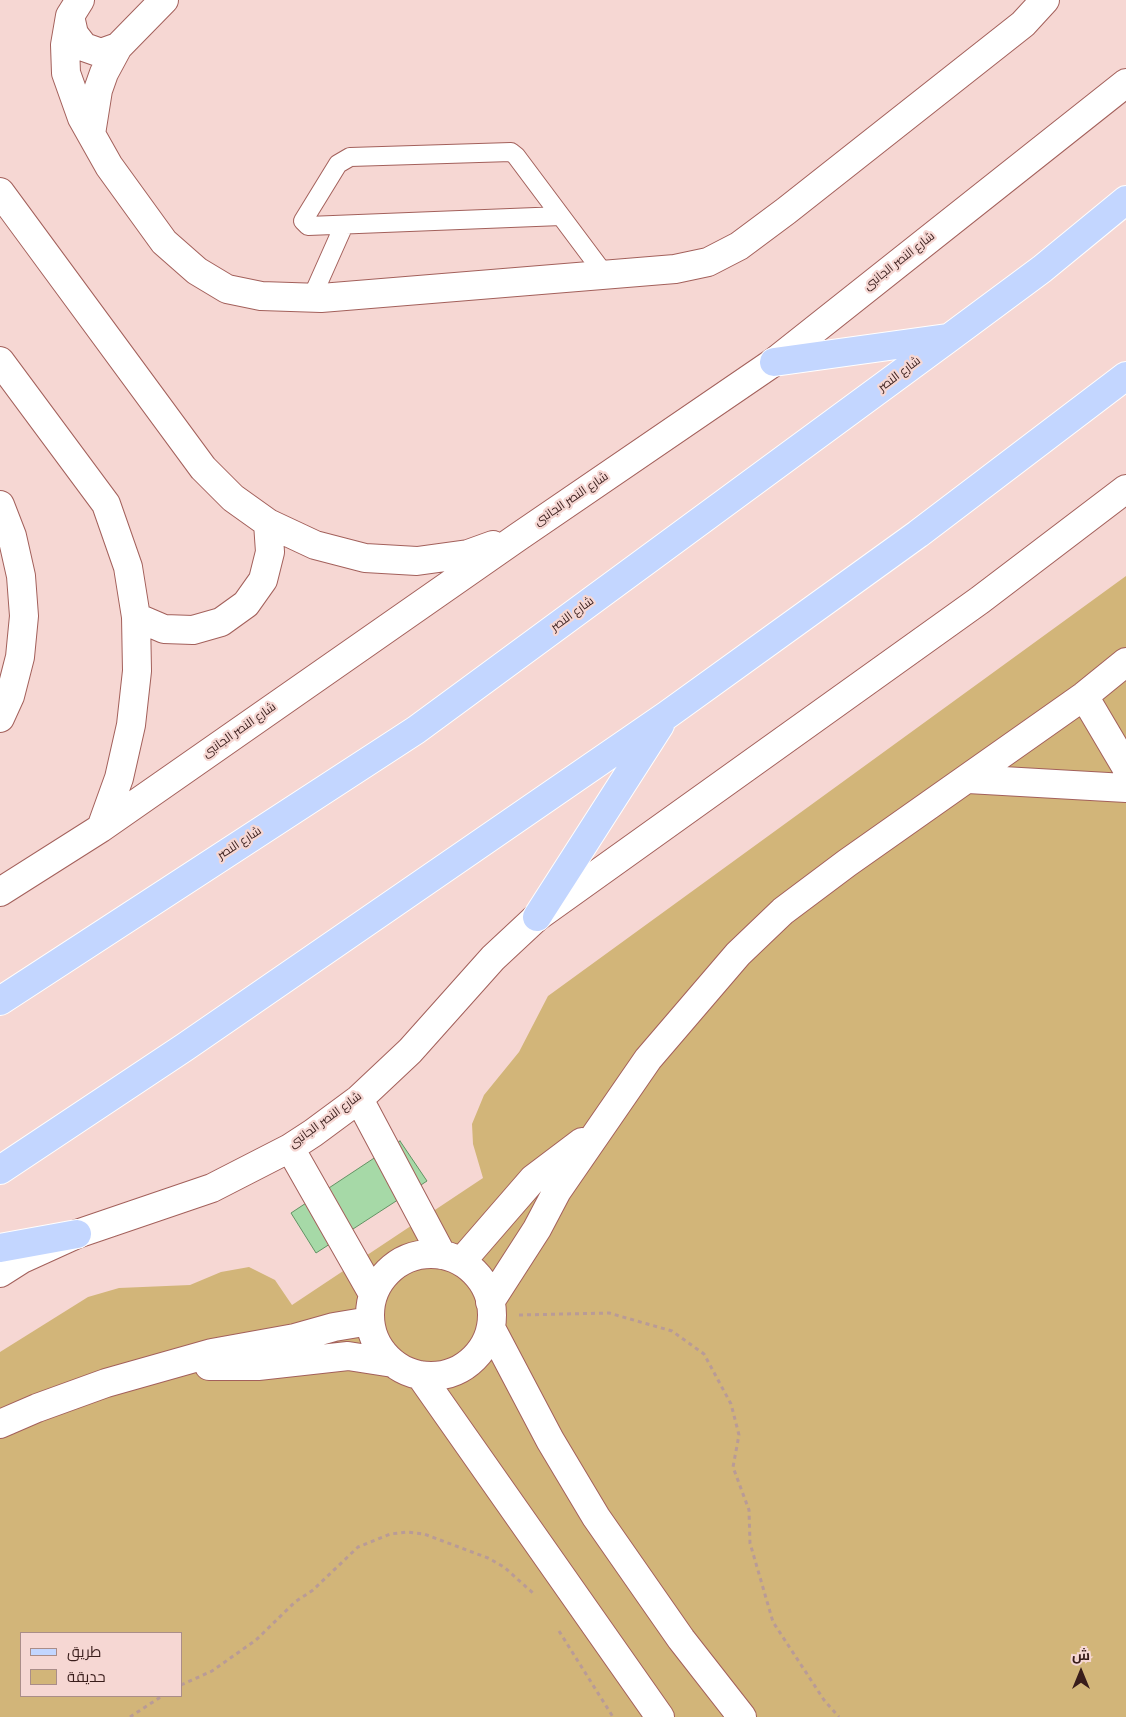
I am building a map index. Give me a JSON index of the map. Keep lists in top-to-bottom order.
{
  "streets": {
    "main road": ["شارع النصر"],
    "street": ["شارع النصر الجانبى"]
  },
  "legend": ["طريق", "حديقة"],
  "north": "top"
}
